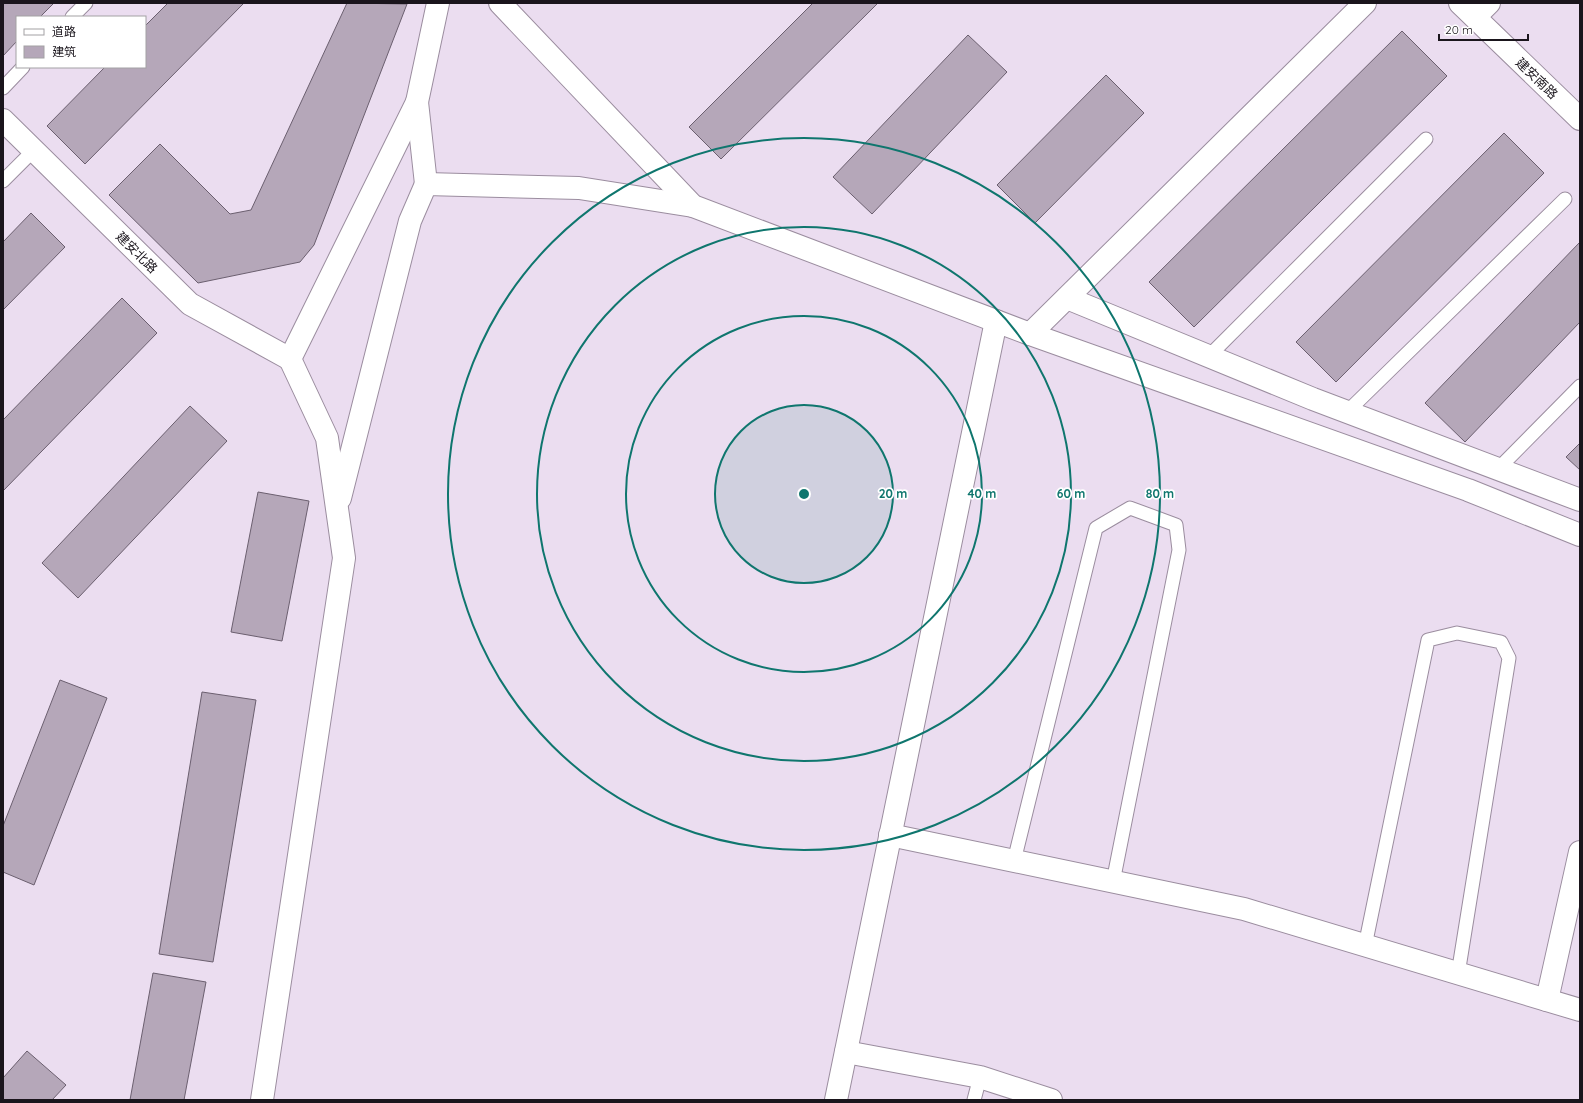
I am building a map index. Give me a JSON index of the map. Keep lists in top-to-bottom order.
{
  "streets": {
    "street": ["建安南路", "建安北路"]
  },
  "legend": ["道路", "建筑"],
  "scale_bar": "20 m",
  "rings": [
    "20 m",
    "40 m",
    "60 m",
    "80 m"
  ]
}
